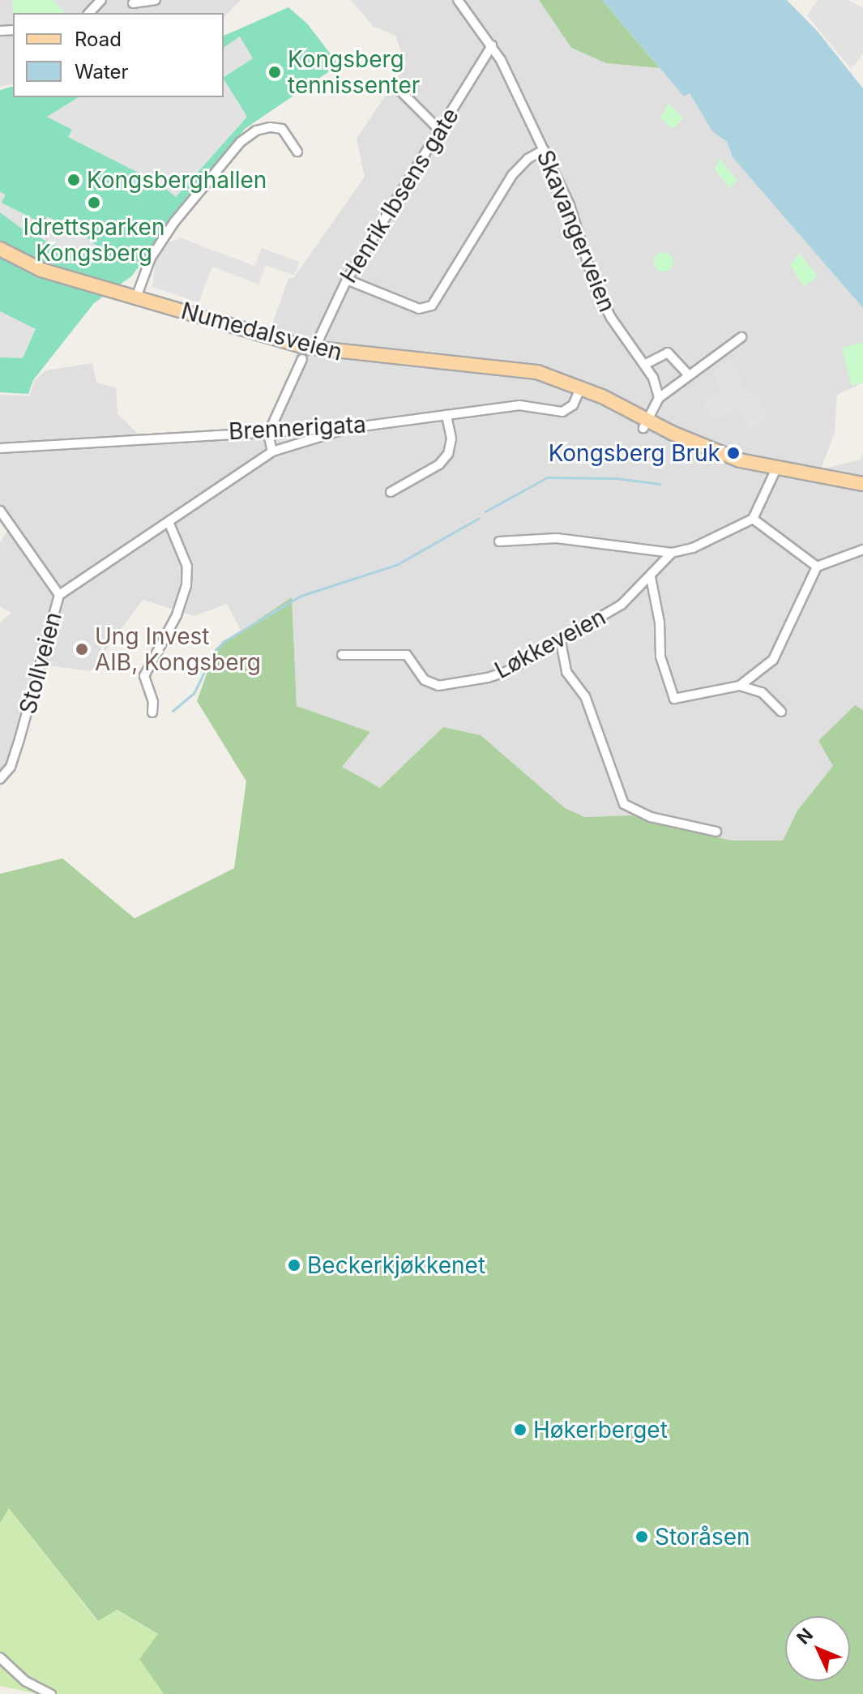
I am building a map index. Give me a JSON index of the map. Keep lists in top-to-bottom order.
{
  "streets": {
    "main road": ["Numedalsveien"],
    "street": [
      "Henrik Ibsens gate",
      "Skavangerveien",
      "Brennerigata",
      "Løkkeveien",
      "Stollveien"
    ]
  },
  "crossings": [
    ["Henrik Ibsens gate", "Skavangerveien"],
    ["Henrik Ibsens gate", "Numedalsveien"],
    ["Numedalsveien", "Brennerigata"],
    ["Brennerigata", "Stollveien"]
  ],
  "places": [
    "Kongsberg tennissenter",
    "Kongsberghallen",
    "Idrettsparken Kongsberg",
    "Kongsberg Bruk",
    "Ung Invest AIB, Kongsberg",
    "Beckerkjøkkenet",
    "Høkerberget",
    "Storåsen"
  ],
  "legend": ["Road", "Water"],
  "north": "top left"
}
